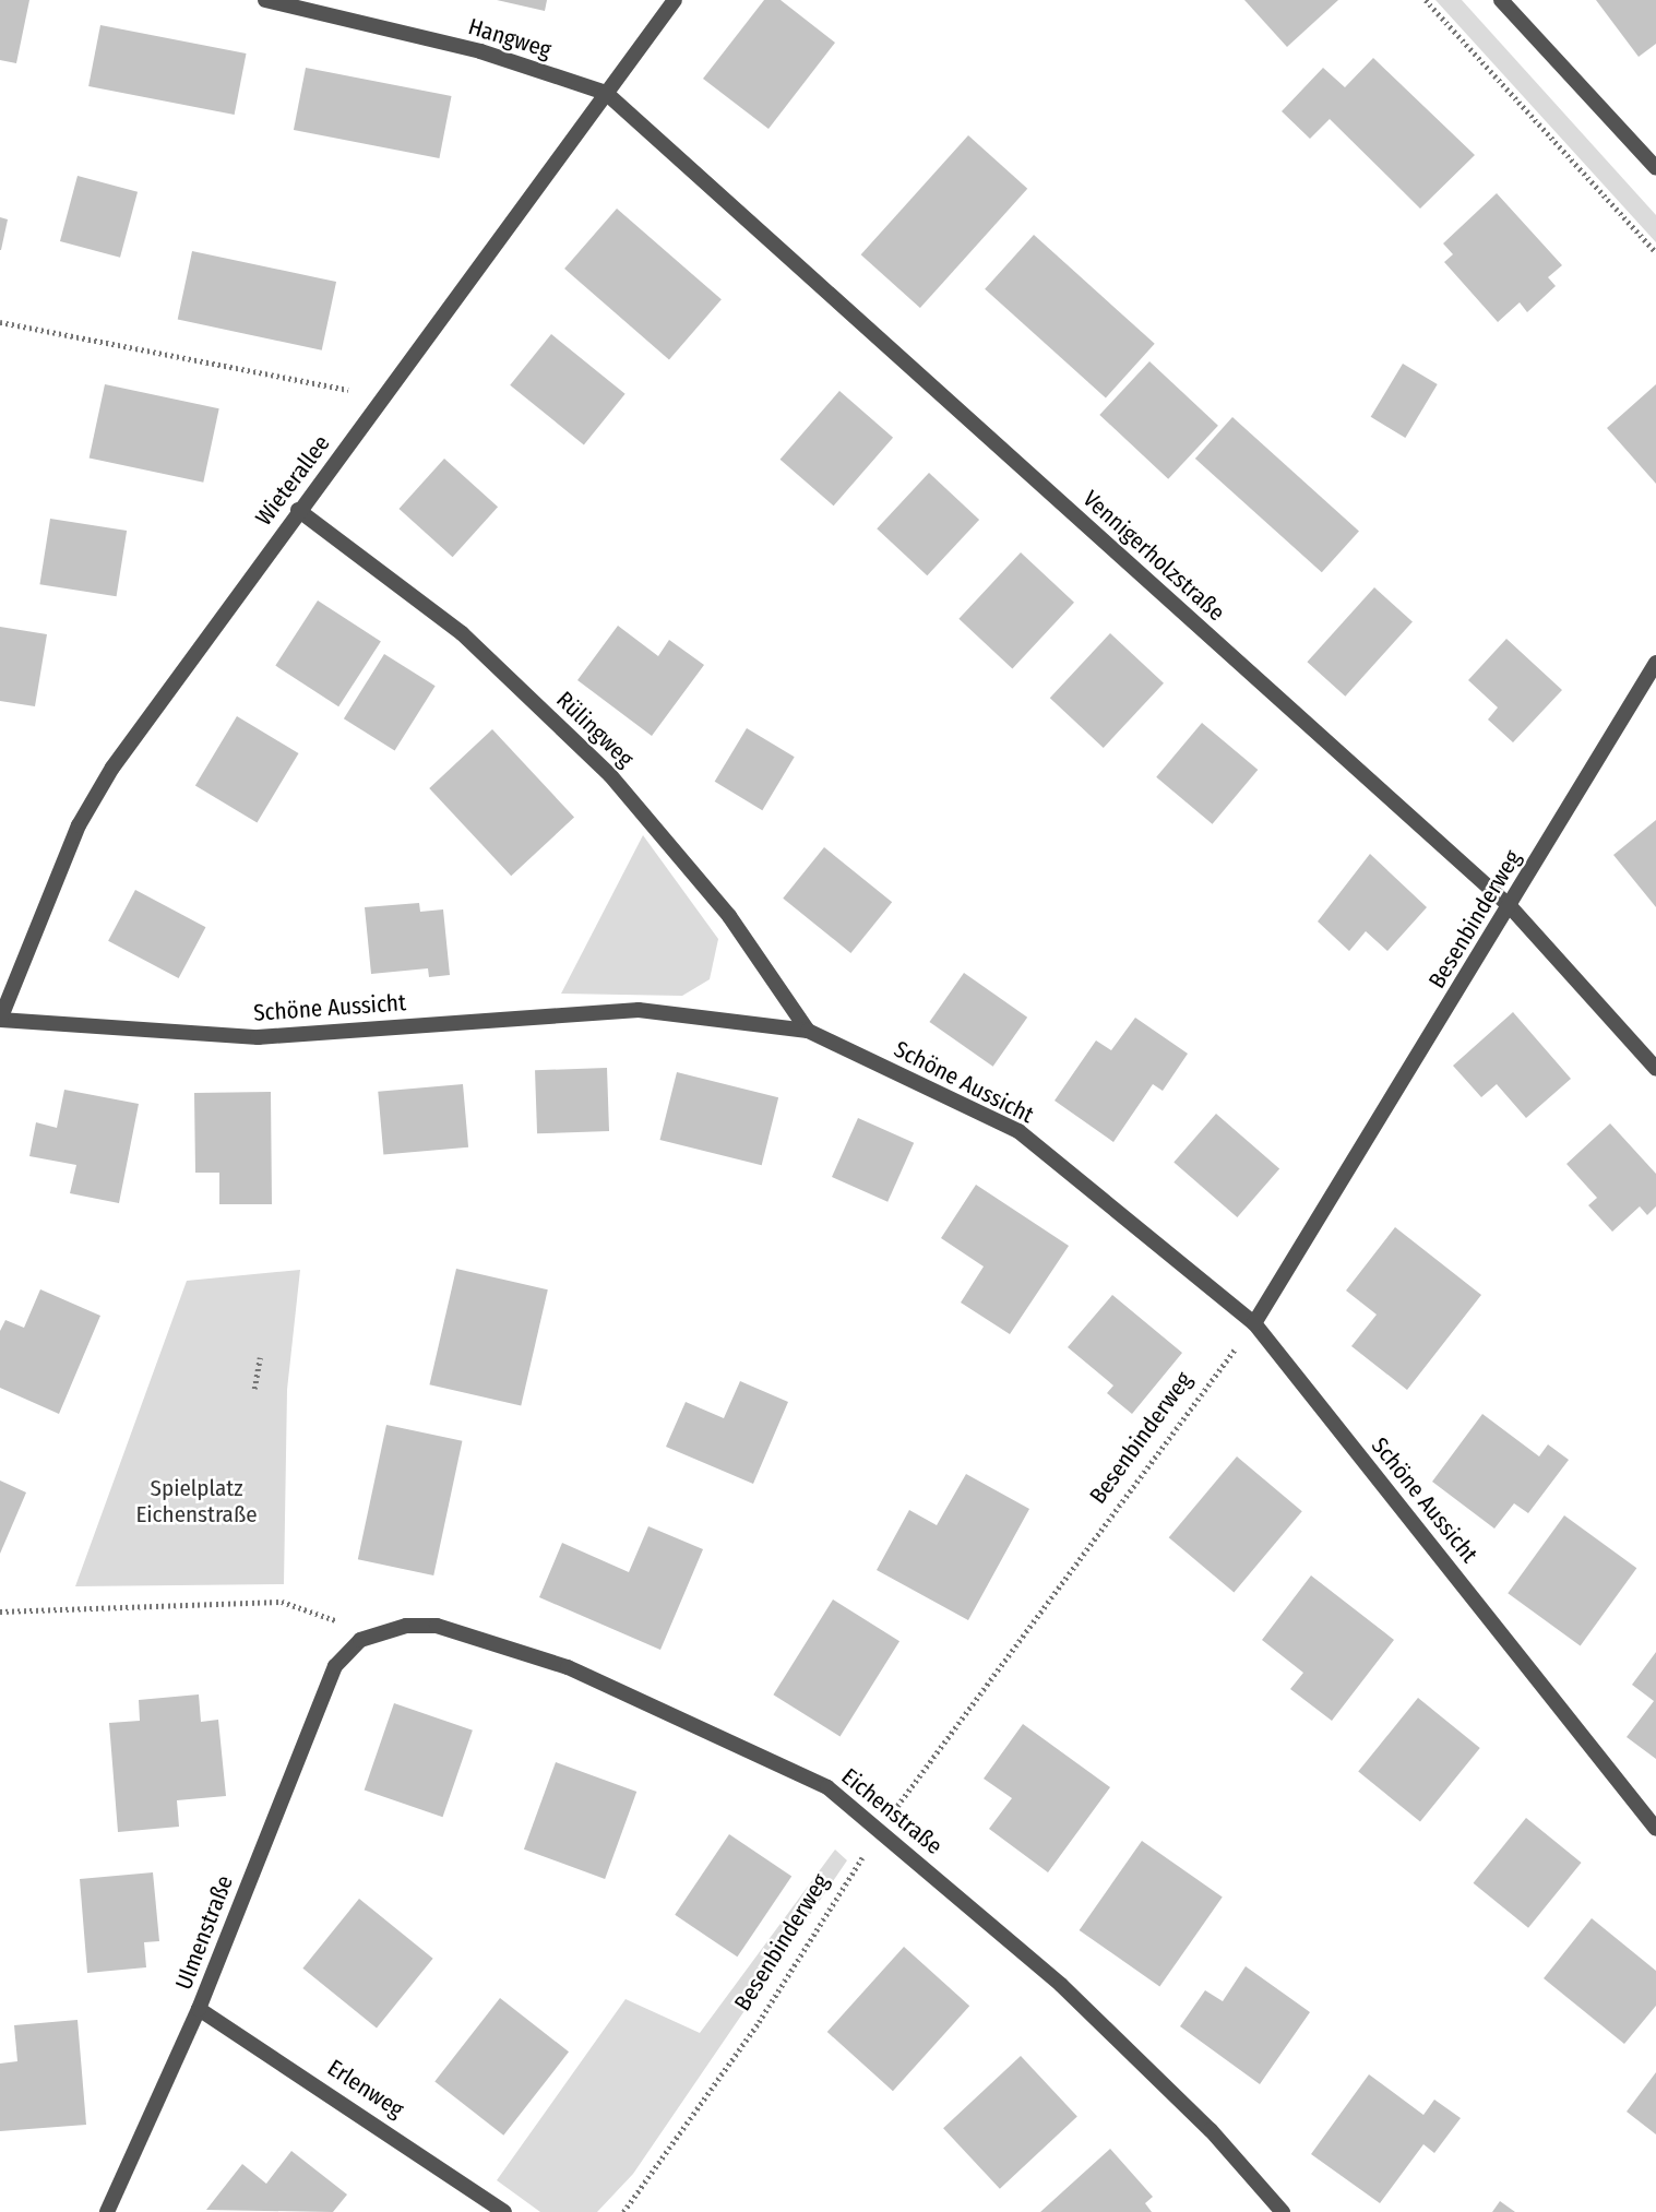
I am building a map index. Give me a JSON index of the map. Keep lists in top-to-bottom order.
{
  "streets": {
    "street": [
      "Hangweg",
      "Wieterallee",
      "Vennigerholzstraße",
      "Rülingweg",
      "Besenbinderweg",
      "Schöne Aussicht",
      "Eichenstraße",
      "Ulmenstraße",
      "Erlenweg"
    ]
  },
  "crossings": [
    ["Hangweg", "Wieterallee"],
    ["Hangweg", "Vennigerholzstraße"],
    ["Wieterallee", "Vennigerholzstraße"],
    ["Wieterallee", "Rülingweg"],
    ["Wieterallee", "Schöne Aussicht"],
    ["Vennigerholzstraße", "Besenbinderweg"],
    ["Rülingweg", "Schöne Aussicht"],
    ["Besenbinderweg", "Schöne Aussicht"],
    ["Besenbinderweg", "Eichenstraße"],
    ["Eichenstraße", "Ulmenstraße"],
    ["Ulmenstraße", "Erlenweg"]
  ],
  "parks": ["Spielplatz Eichenstraße"]
}
